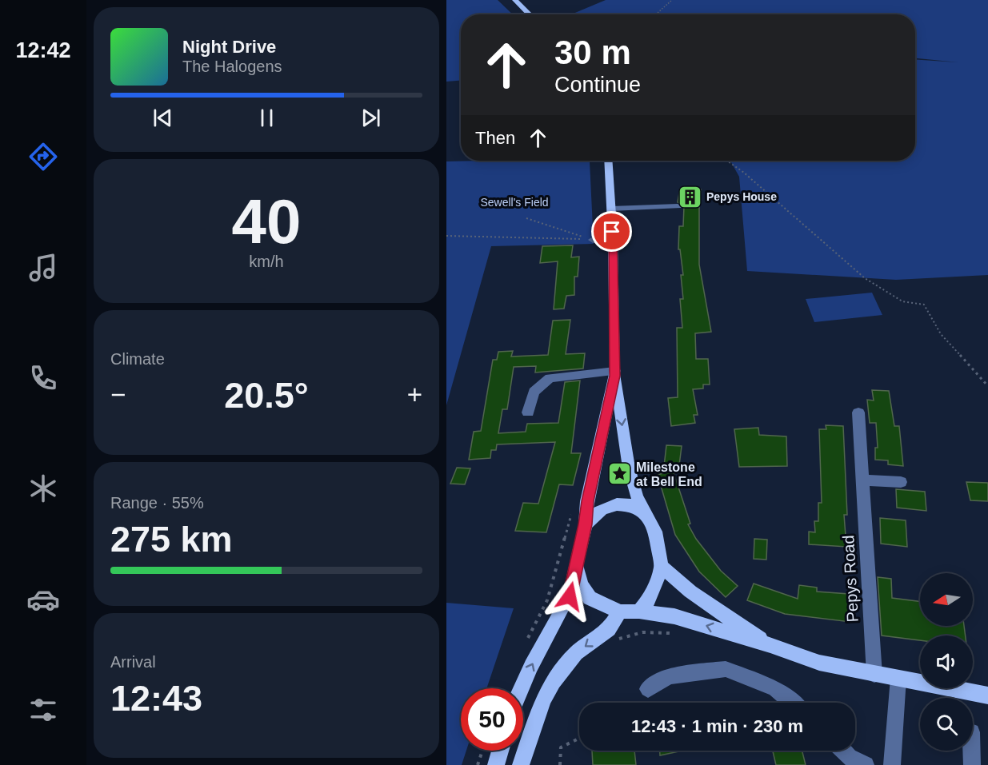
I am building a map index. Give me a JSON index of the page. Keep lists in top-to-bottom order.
{
  "streets": {
    "street": ["Pepys Road"]
  },
  "parks": ["Sewell's Field"],
  "places": {
    "building": ["Pepys House"],
    "place": ["Milestone at Bell End"]
  },
  "north": "left",
  "page": {
    "tabs": "12:42",
    "turn": ["30 m", "Continue"],
    "song": ["Night Drive", "The Halogens"],
    "then": "Then",
    "tile": [
      ["40", "km/h"],
      "Climate",
      ["Range · 55%", "275 km"],
      ["Arrival", "12:43"]
    ],
    "heat": ["−", "20.5°", "+"],
    "limit": "50",
    "trip": "12:43 · 1 min · 230 m"
  }
}
